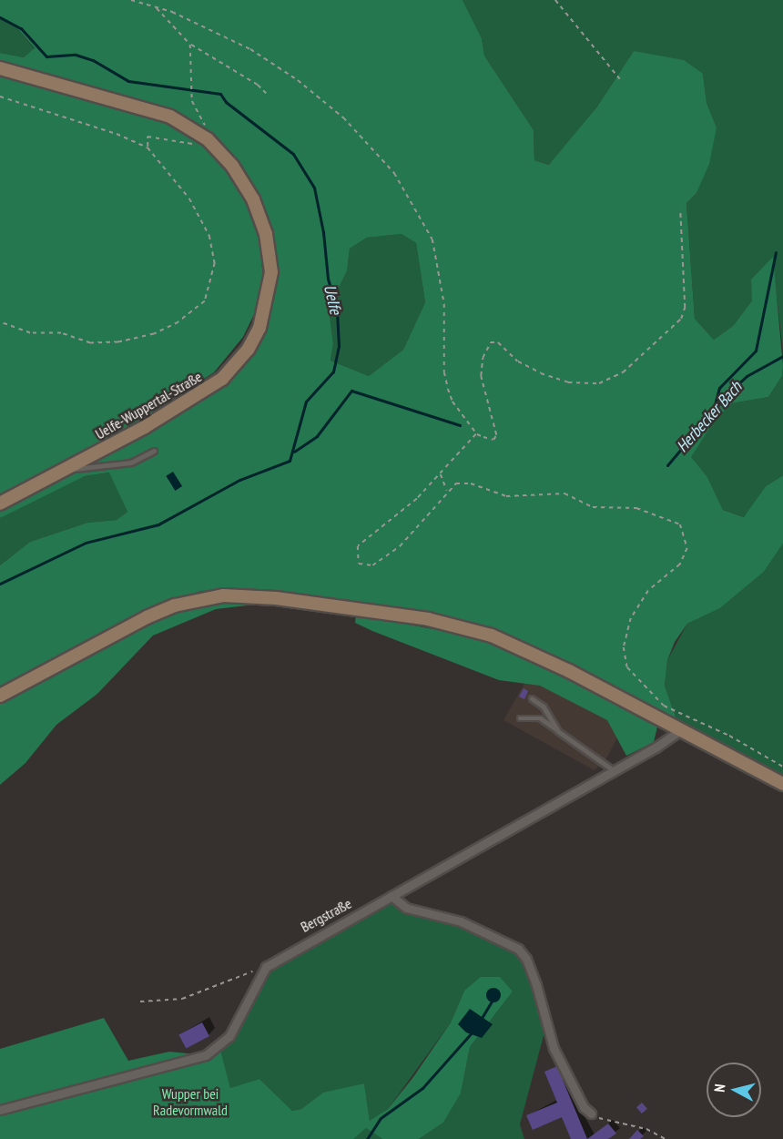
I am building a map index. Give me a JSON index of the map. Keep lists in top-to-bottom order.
{
  "streets": {
    "main road": ["Uelfe-Wuppertal-Straße"],
    "street": ["Bergstraße"]
  },
  "water": ["Uelfe", "Herbecker Bach"],
  "parks": ["Wupper bei Radevormwald"],
  "north": "left"
}
